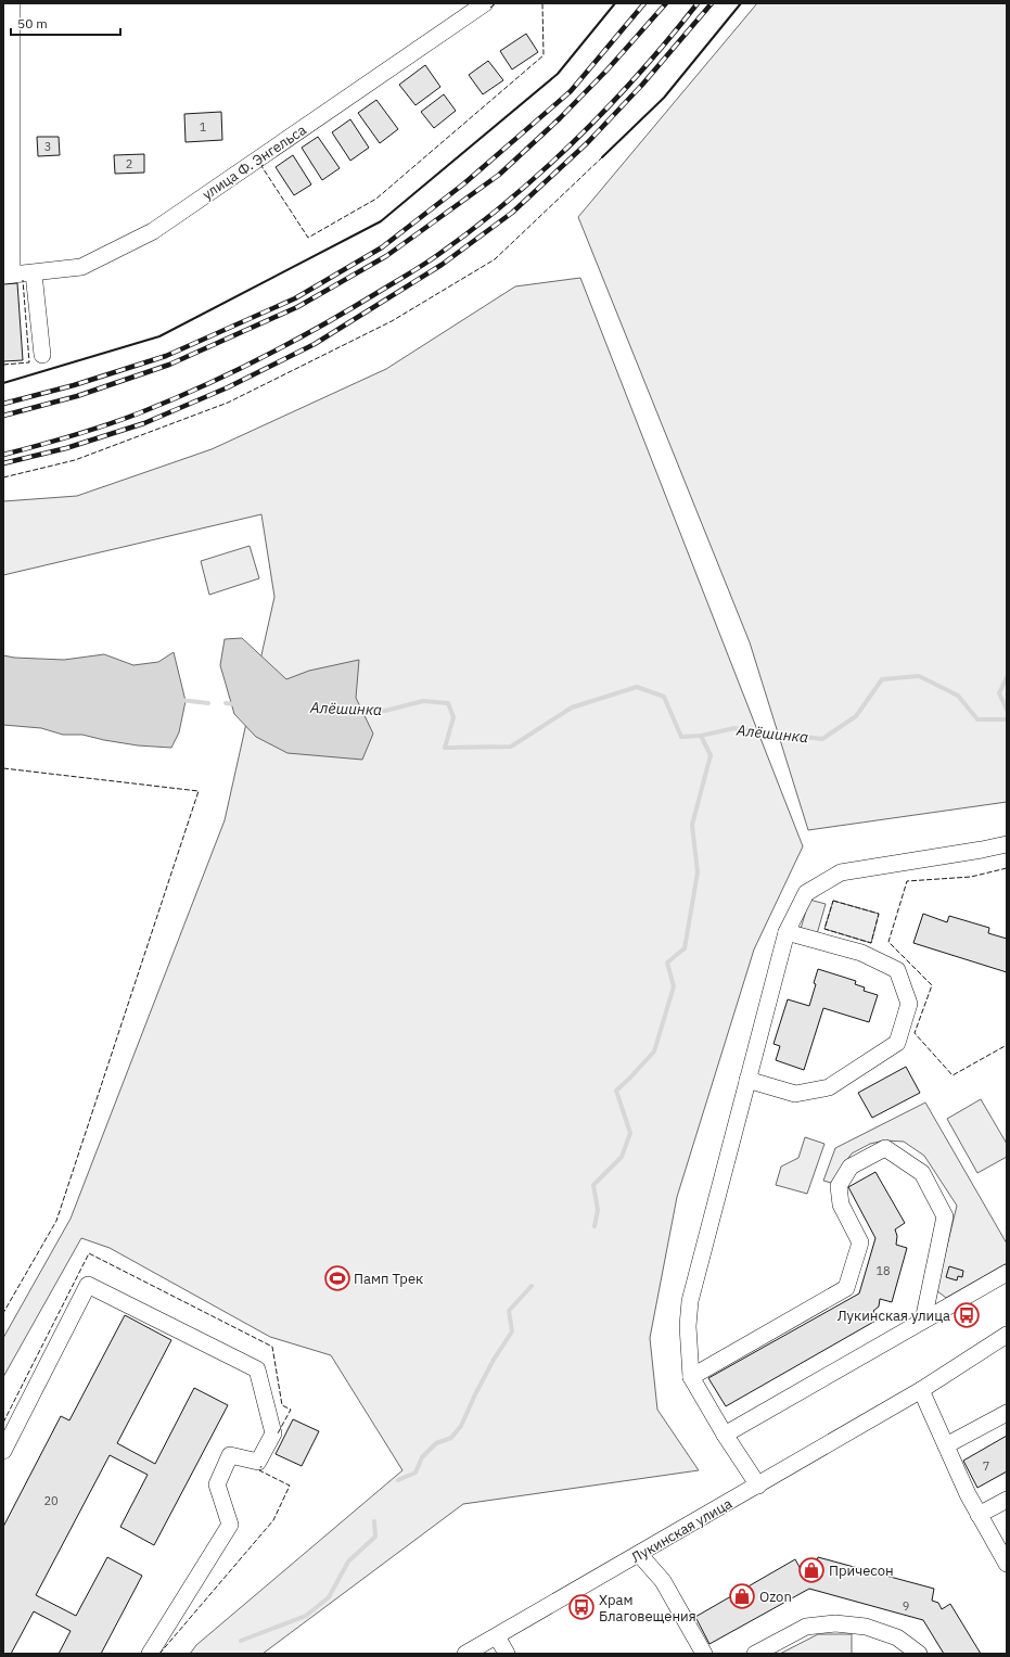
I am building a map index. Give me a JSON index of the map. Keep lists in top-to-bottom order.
{
  "streets": {
    "street": ["улица Ф. Энгельса", "Лукинская улица"]
  },
  "water": ["Алёшинка"],
  "places": {
    "sports": ["Памп Трек"],
    "bus stop": ["Лукинская улица", "Храм Благовещения"],
    "shop": ["Причесон", "Ozon"]
  },
  "house_numbers": [
    "1",
    "3",
    "2",
    "18",
    "7",
    "20",
    "9"
  ],
  "scale_bar": "50 m"
}
